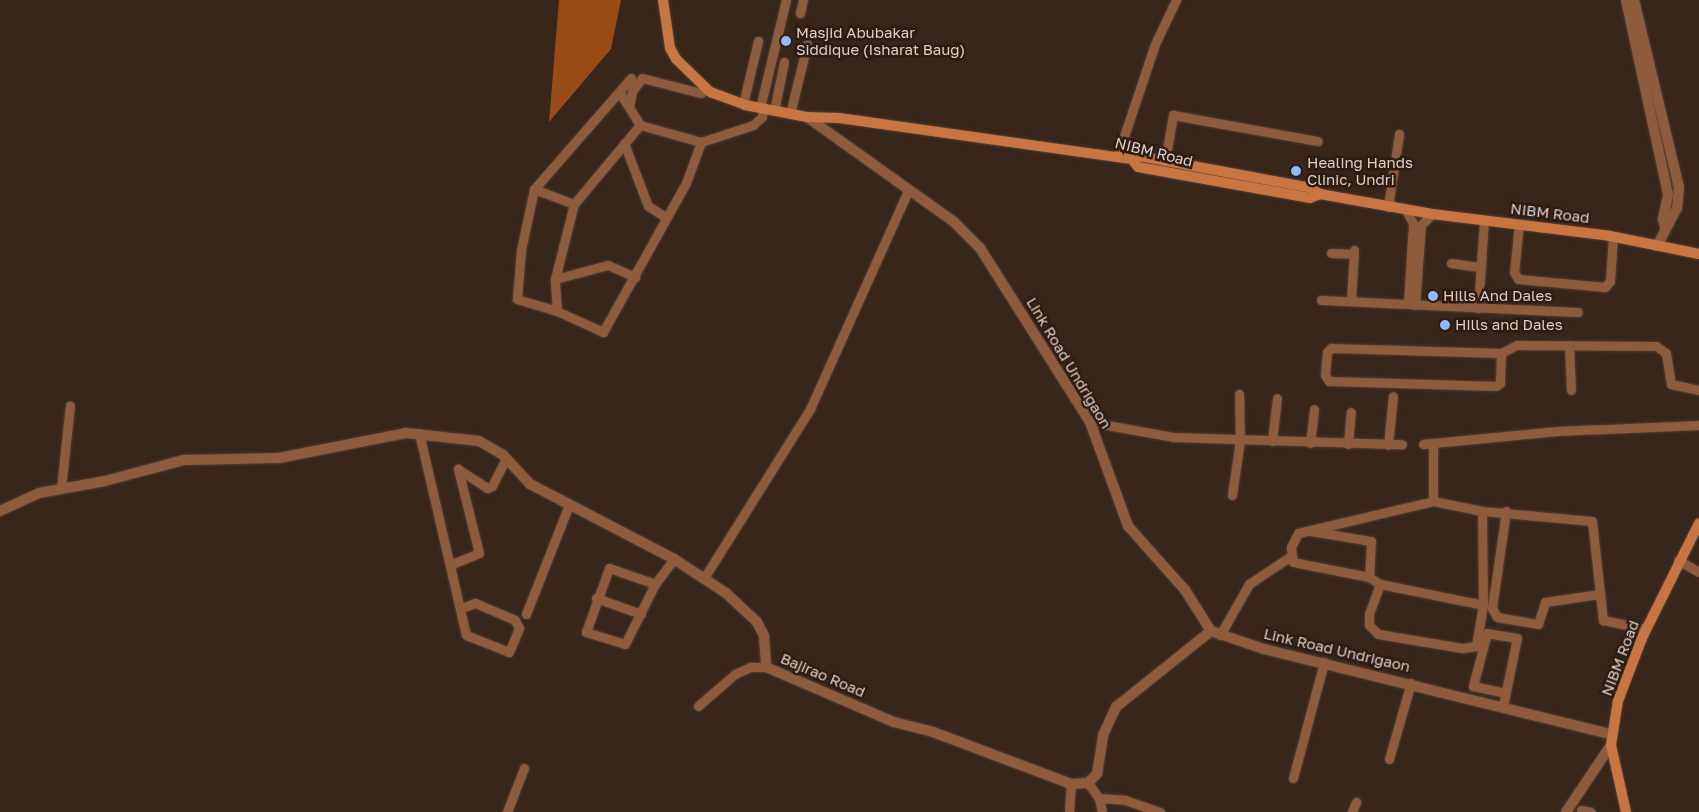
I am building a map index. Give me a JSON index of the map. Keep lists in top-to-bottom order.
{
  "streets": {
    "main road": ["NIBM Road"],
    "street": ["Link Road Undrigaon", "Bajirao Road"]
  },
  "crossings": [
    ["NIBM Road", "Link Road Undrigaon"]
  ],
  "places": [
    "Masjid Abubakar Siddique (Isharat Baug)",
    "Healing Hands Clinic, Undri",
    "Hills And Dales",
    "Hills and Dales"
  ]
}
